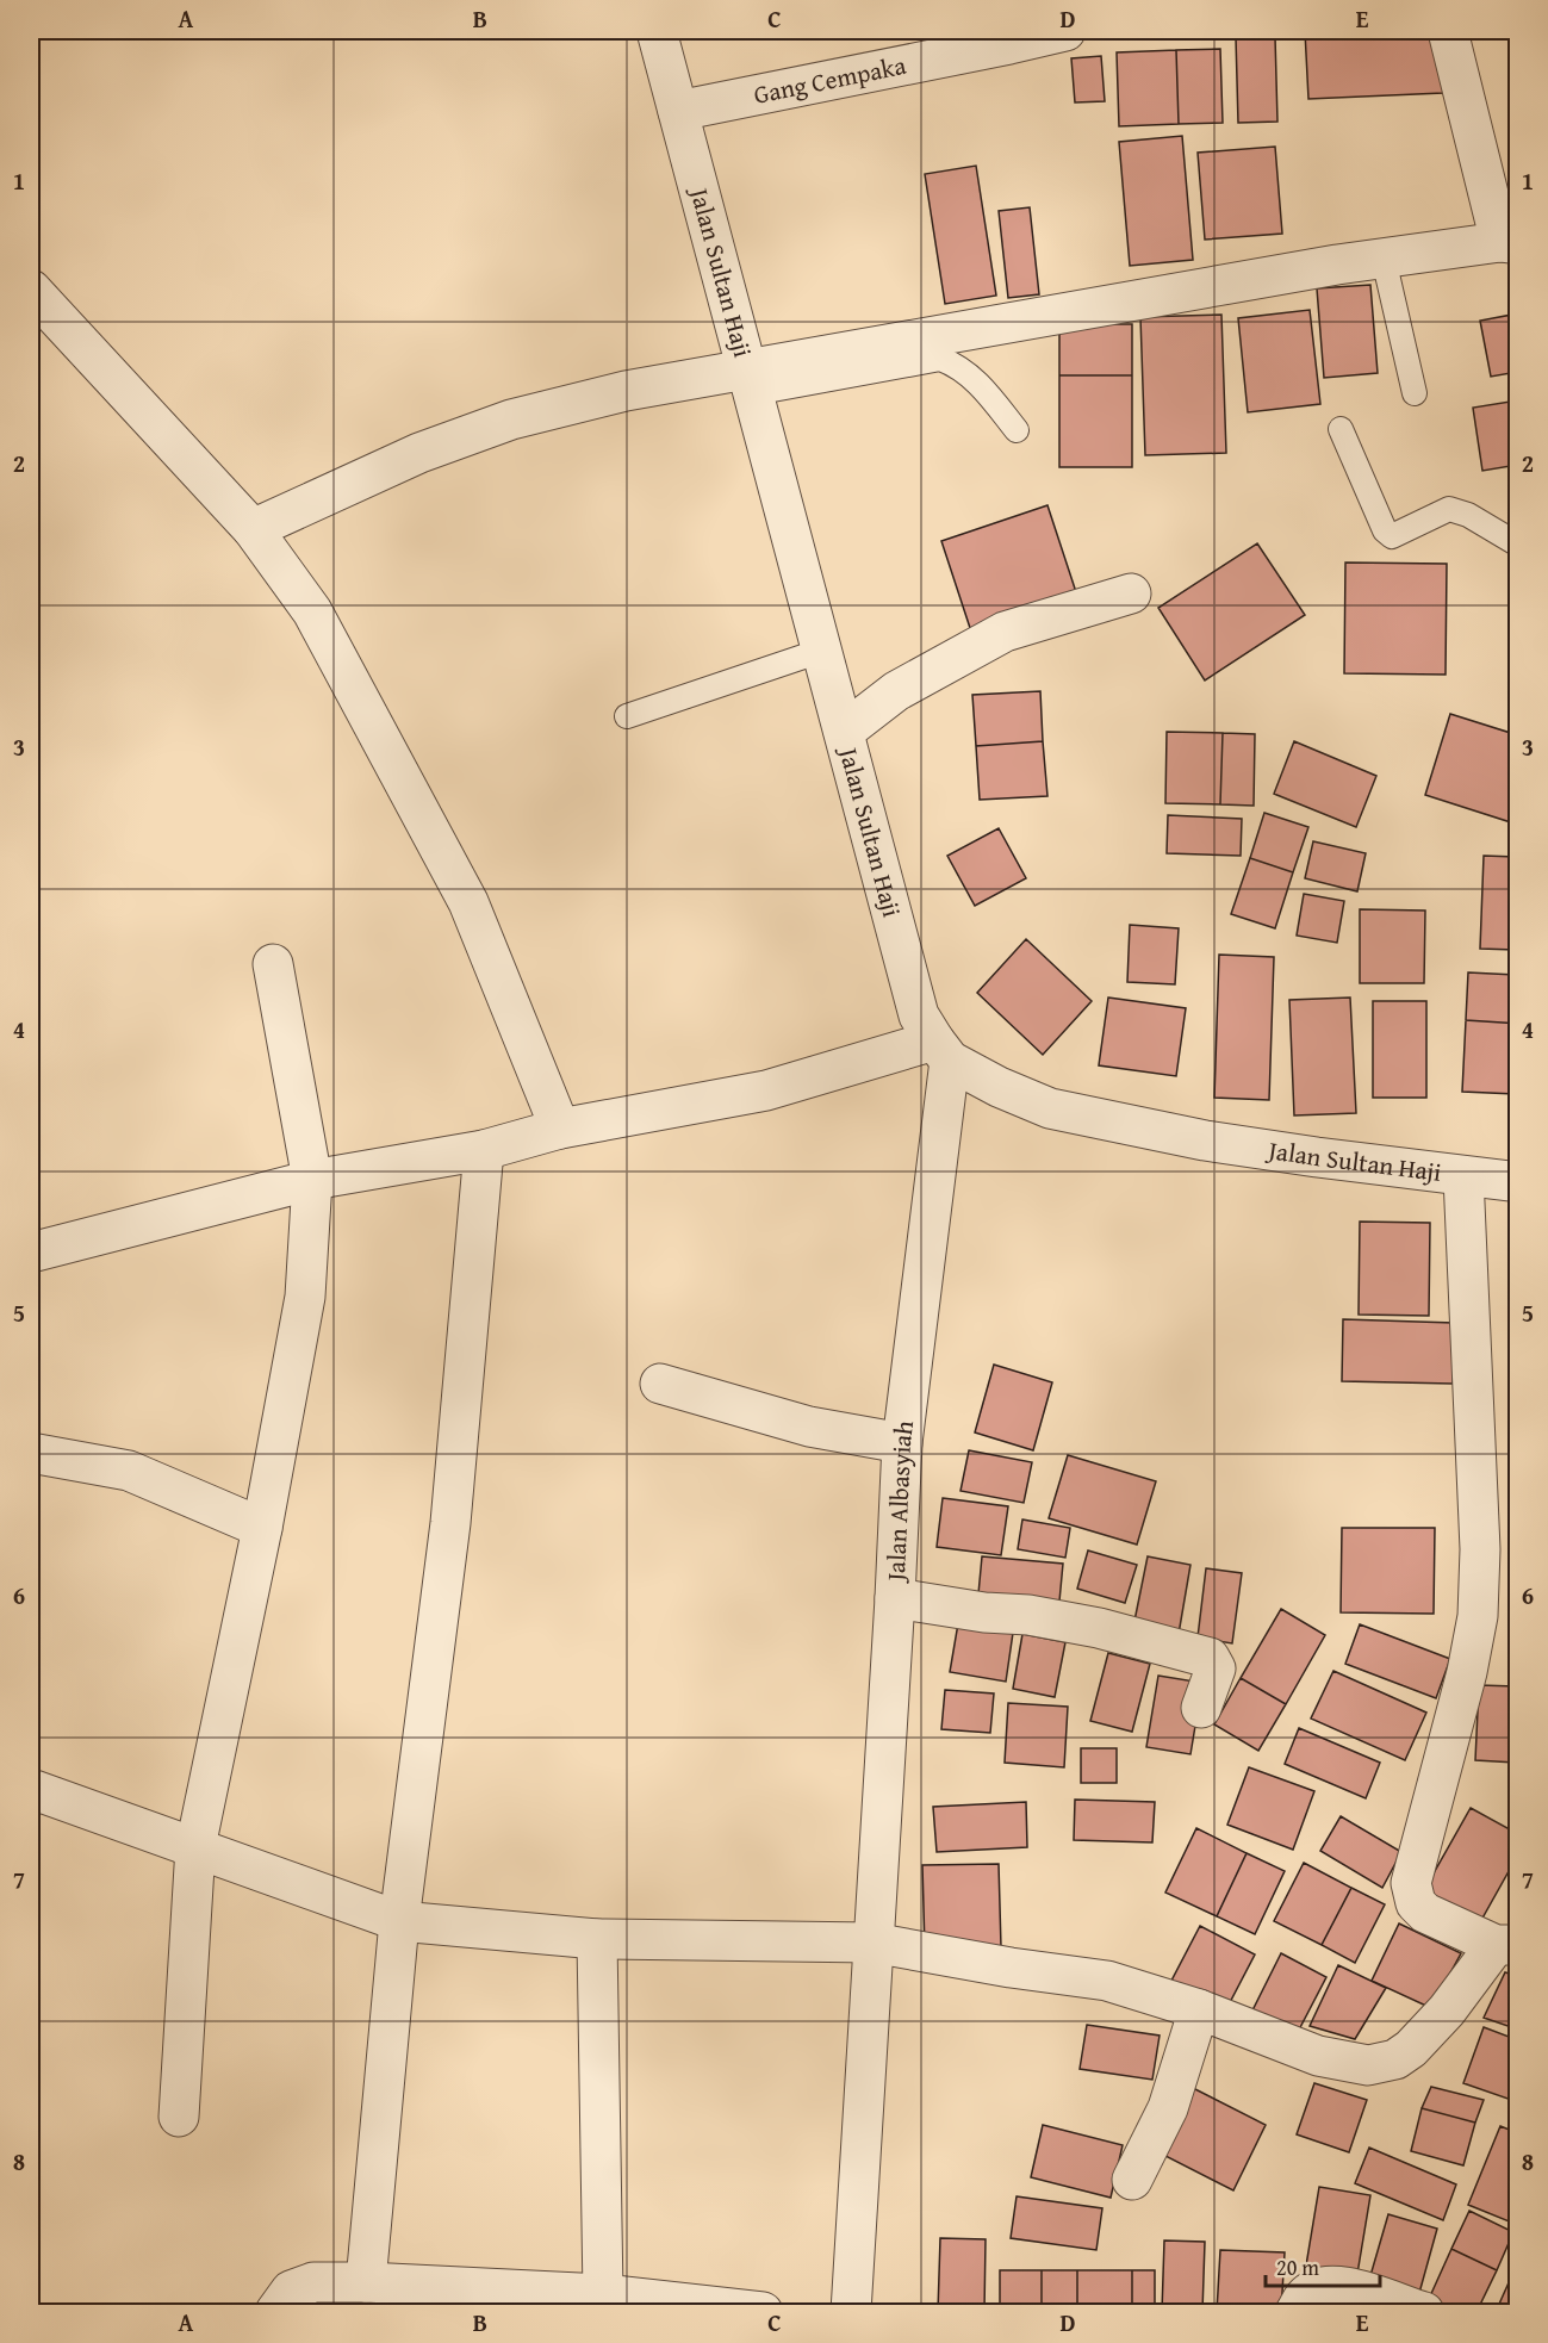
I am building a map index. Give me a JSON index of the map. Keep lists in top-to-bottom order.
{
  "streets": {
    "street": ["Gang Cempaka", "Jalan Sultan Haji", "Jalan Albasyiah"]
  },
  "crossings": [
    ["Gang Cempaka", "Jalan Sultan Haji"],
    ["Jalan Sultan Haji", "Jalan Albasyiah"]
  ],
  "scale_bar": "20 m",
  "grid": {
    "columns": [
      "A",
      "B",
      "C",
      "D",
      "E"
    ],
    "rows": [
      "1",
      "2",
      "3",
      "4",
      "5",
      "6",
      "7",
      "8"
    ]
  }
}
